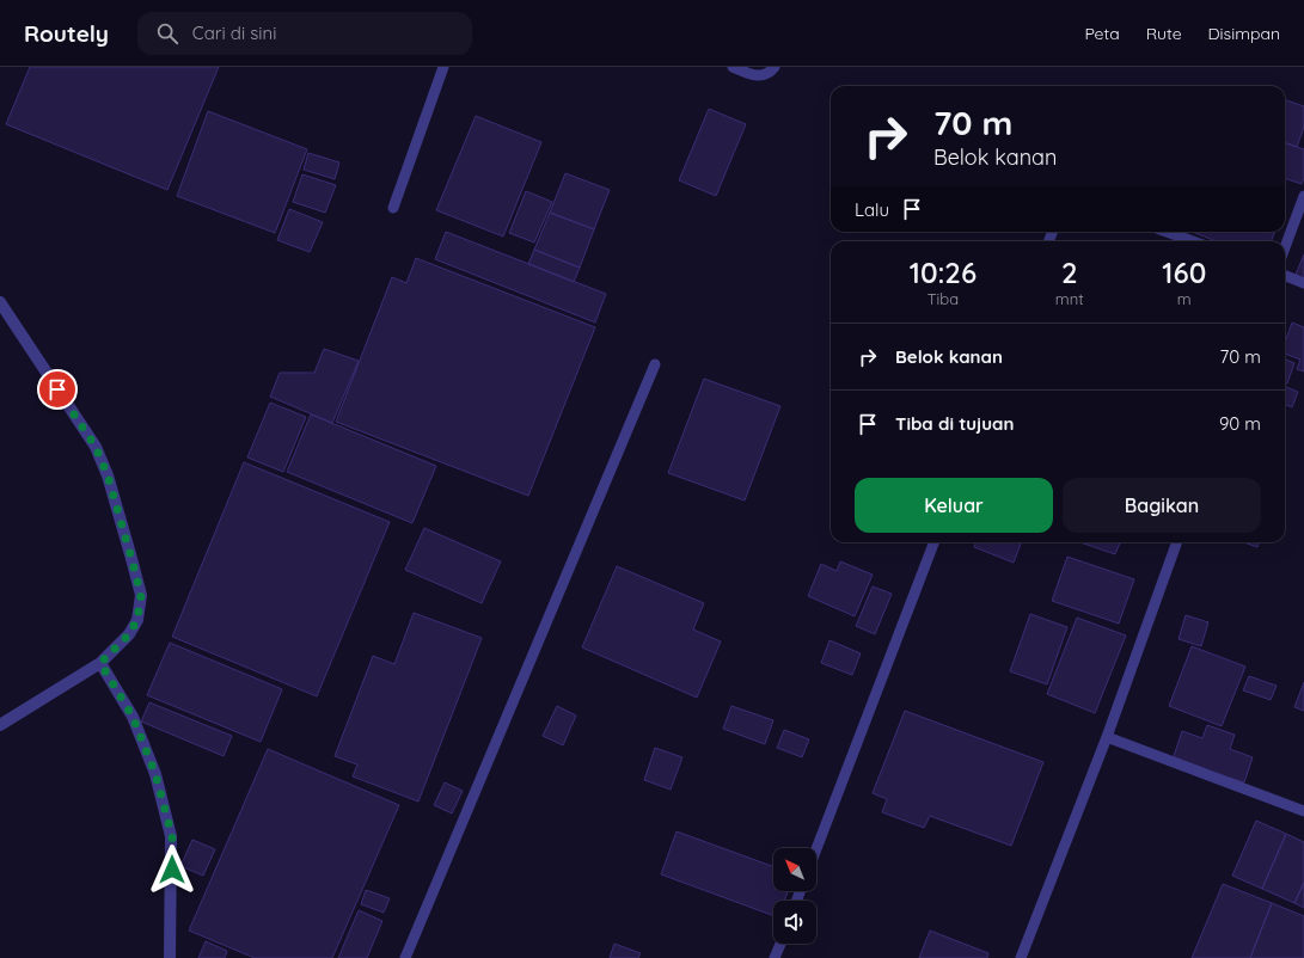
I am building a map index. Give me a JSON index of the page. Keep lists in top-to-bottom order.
{
  "north": "top left",
  "page": {
    "header": "Routely",
    "search": "Cari di sini",
    "nav": ["Peta", "Rute", "Disimpan"],
    "turn": ["70 m", "Belok kanan"],
    "then": "Lalu",
    "eta": [
      "10:26",
      "Tiba",
      "2",
      "mnt",
      "160",
      "m"
    ],
    "list": [
      {
        "name": "Belok kanan",
        "value": "70 m"
      },
      {
        "name": "Tiba di tujuan",
        "value": "90 m"
      }
    ],
    "buttons": ["Keluar", "Bagikan"]
  }
}
